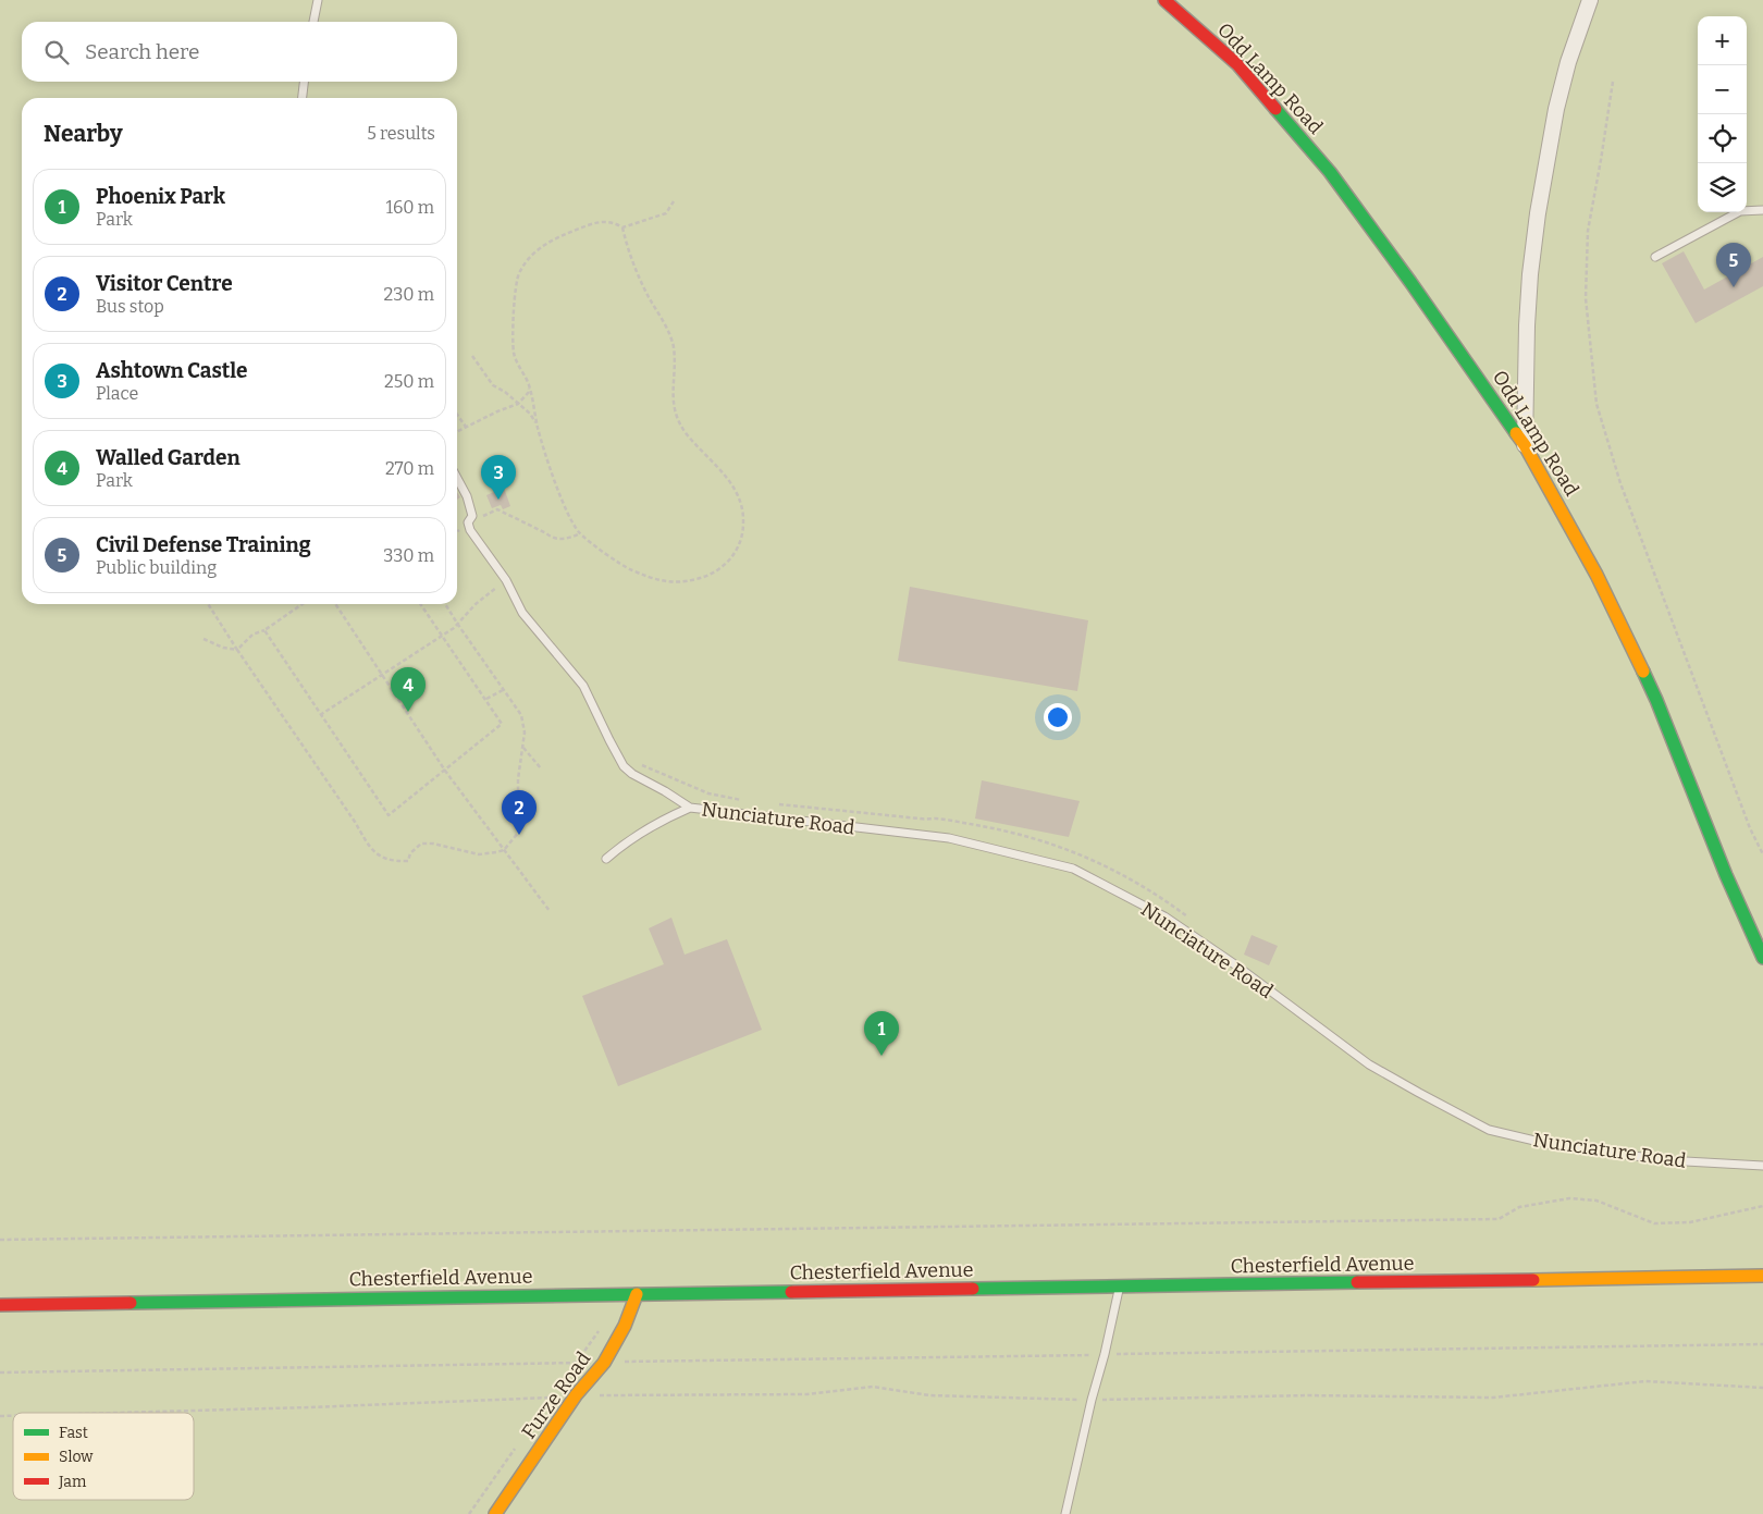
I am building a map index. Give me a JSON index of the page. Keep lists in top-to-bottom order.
{
  "streets": {
    "street": ["Odd Lamp Road", "Chesterfield Avenue", "Furze Road"],
    "lane": ["Nunciature Road"]
  },
  "crossings": [
    ["Chesterfield Avenue", "Furze Road"]
  ],
  "legend": ["Fast", "Slow", "Jam"],
  "page": {
    "map_buttons": ["+", "−"],
    "search": "Search here",
    "heading": ["Nearby", "5 results"],
    "list": [
      {
        "mark": "1",
        "name": "Phoenix Park",
        "note": "Park",
        "value": "160 m"
      },
      {
        "mark": "2",
        "name": "Visitor Centre",
        "note": "Bus stop",
        "value": "230 m"
      },
      {
        "mark": "3",
        "name": "Ashtown Castle",
        "note": "Place",
        "value": "250 m"
      },
      {
        "mark": "4",
        "name": "Walled Garden",
        "note": "Park",
        "value": "270 m"
      },
      {
        "mark": "5",
        "name": "Civil Defense Training",
        "note": "Public building",
        "value": "330 m"
      }
    ],
    "pins": [
      "5",
      "3",
      "4",
      "2",
      "1"
    ]
  }
}
